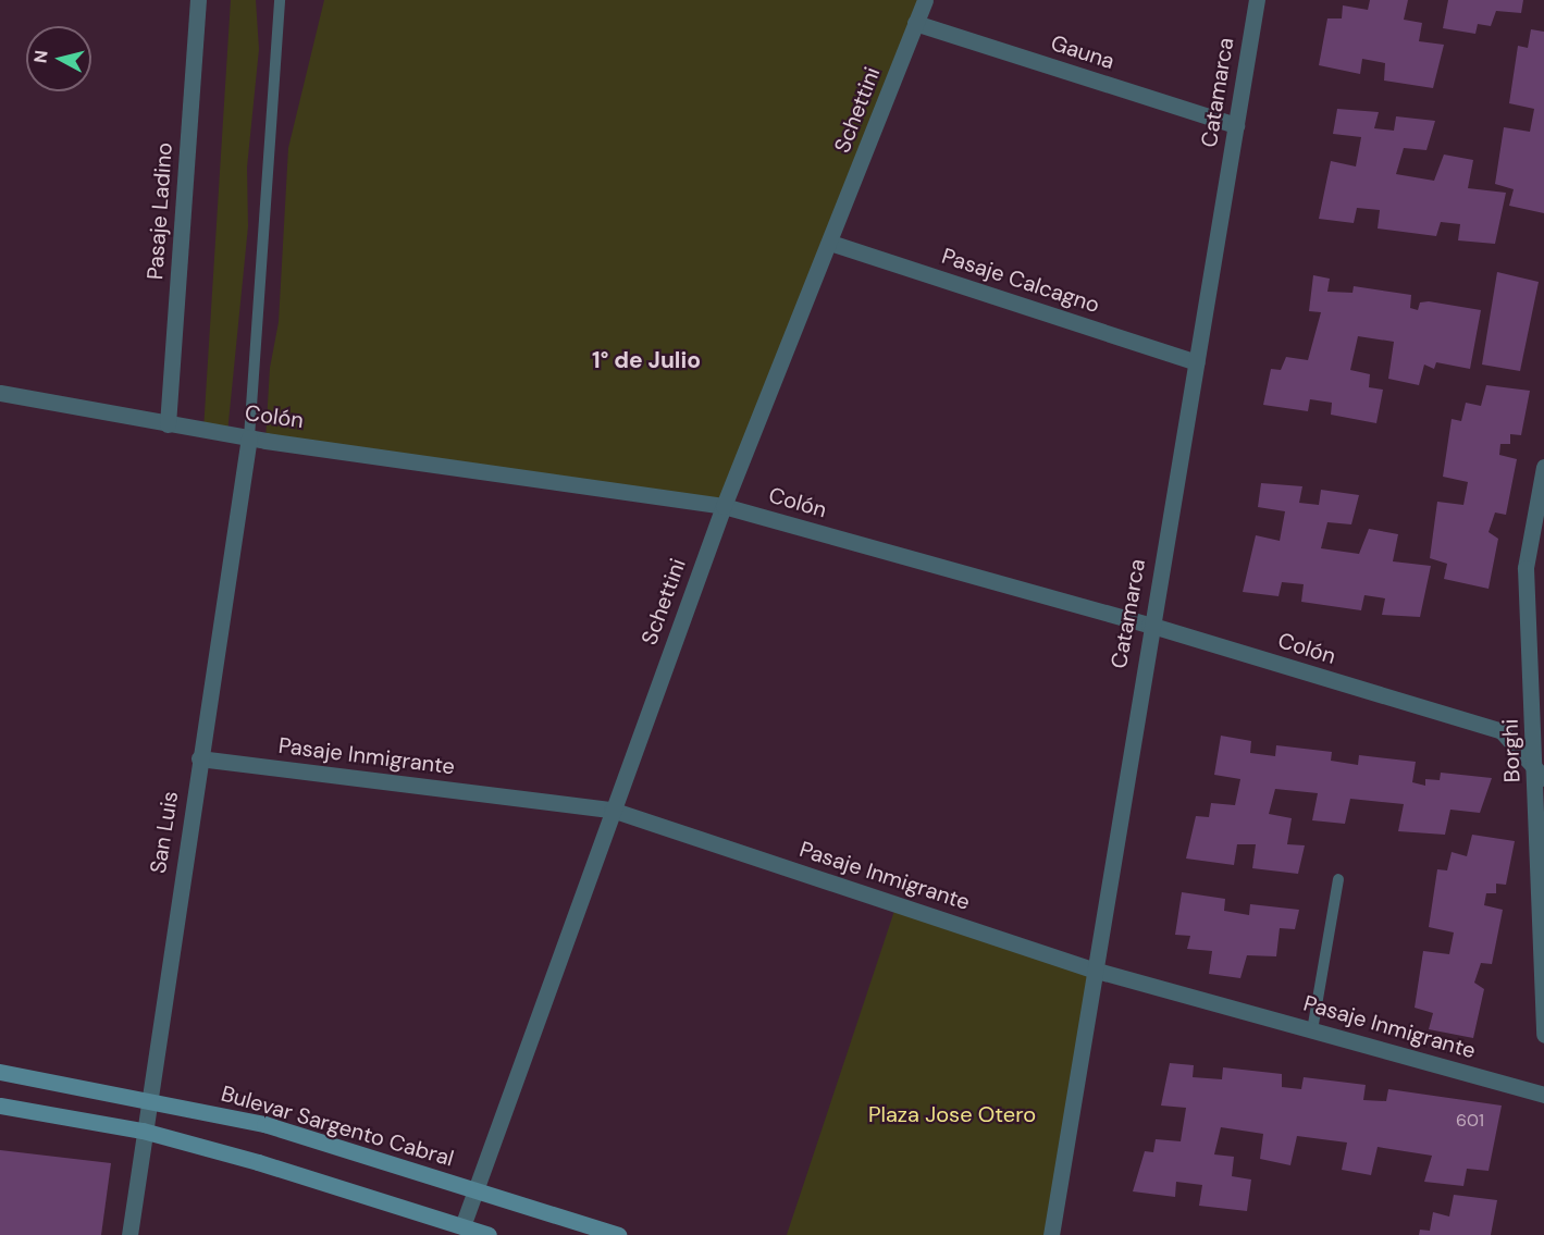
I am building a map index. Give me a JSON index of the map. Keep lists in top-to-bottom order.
{
  "streets": {
    "main road": ["Bulevar Sargento Cabral"],
    "street": [
      "Gauna",
      "Catamarca",
      "Schettini",
      "Pasaje Ladino",
      "Pasaje Calcagno",
      "Colón",
      "Borghi",
      "Pasaje Inmigrante",
      "San Luis"
    ]
  },
  "crossings": [
    ["Gauna", "Catamarca"],
    ["Gauna", "Schettini"],
    ["Catamarca", "Pasaje Calcagno"],
    ["Catamarca", "Colón"],
    ["Catamarca", "Pasaje Inmigrante"],
    ["Schettini", "Pasaje Calcagno"],
    ["Schettini", "Colón"],
    ["Schettini", "Pasaje Inmigrante"],
    ["Schettini", "Bulevar Sargento Cabral"],
    ["Pasaje Ladino", "Colón"],
    ["Colón", "Borghi"],
    ["Colón", "San Luis"],
    ["Pasaje Inmigrante", "San Luis"],
    ["San Luis", "Bulevar Sargento Cabral"]
  ],
  "districts": ["1° de Julio"],
  "parks": ["Plaza Jose Otero"],
  "house_numbers": ["601"],
  "north": "left"
}
